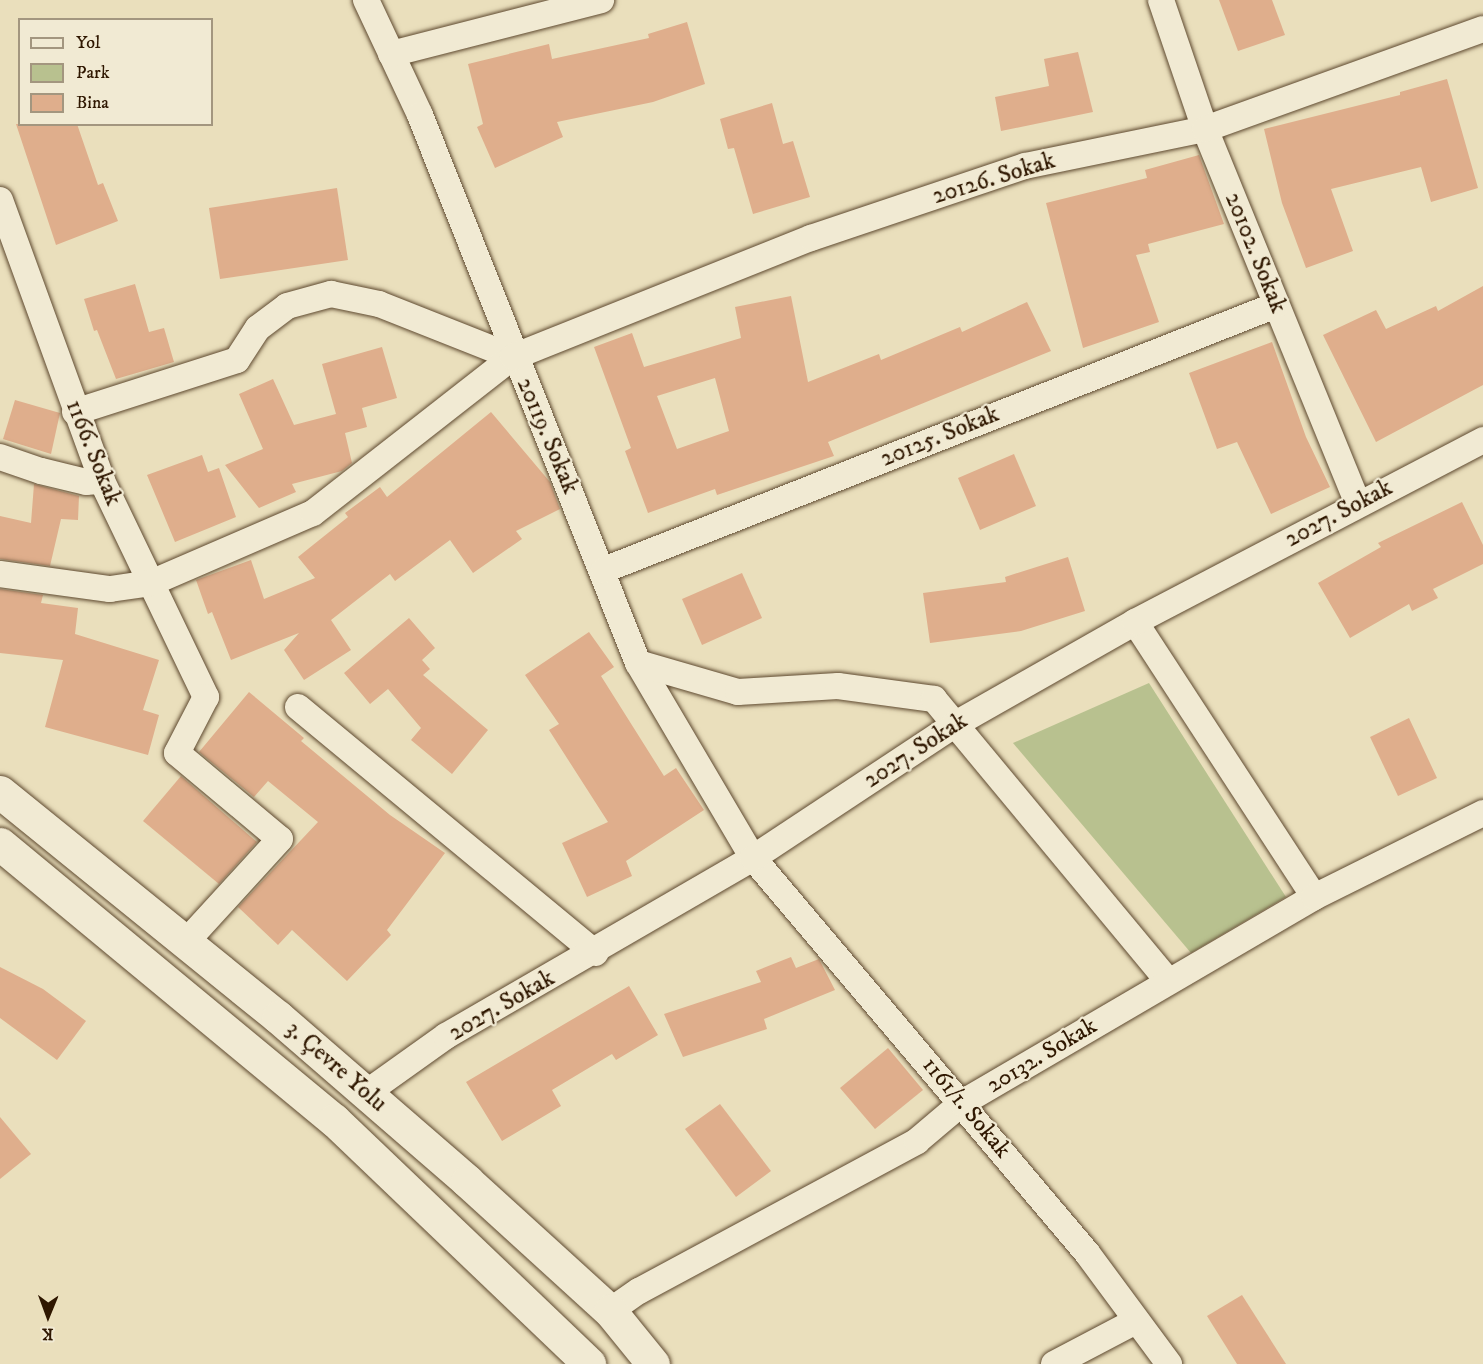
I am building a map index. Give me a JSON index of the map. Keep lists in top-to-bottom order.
{
  "streets": {
    "main road": ["3. Çevre Yolu"],
    "street": [
      "20126. Sokak",
      "20102. Sokak",
      "20119. Sokak",
      "20125. Sokak",
      "1166. Sokak",
      "2027. Sokak",
      "20132. Sokak",
      "1161/1. Sokak"
    ]
  },
  "crossings": [
    ["20126. Sokak", "20102. Sokak"],
    ["20126. Sokak", "20119. Sokak"],
    ["20126. Sokak", "1166. Sokak"],
    ["20102. Sokak", "20125. Sokak"],
    ["20102. Sokak", "2027. Sokak"],
    ["20119. Sokak", "20125. Sokak"],
    ["20119. Sokak", "2027. Sokak"],
    ["20119. Sokak", "1161/1. Sokak"],
    ["1166. Sokak", "3. Çevre Yolu"],
    ["2027. Sokak", "3. Çevre Yolu"],
    ["2027. Sokak", "1161/1. Sokak"],
    ["20132. Sokak", "3. Çevre Yolu"],
    ["20132. Sokak", "1161/1. Sokak"]
  ],
  "legend": ["Yol", "Park", "Bina"],
  "north": "bottom"
}
